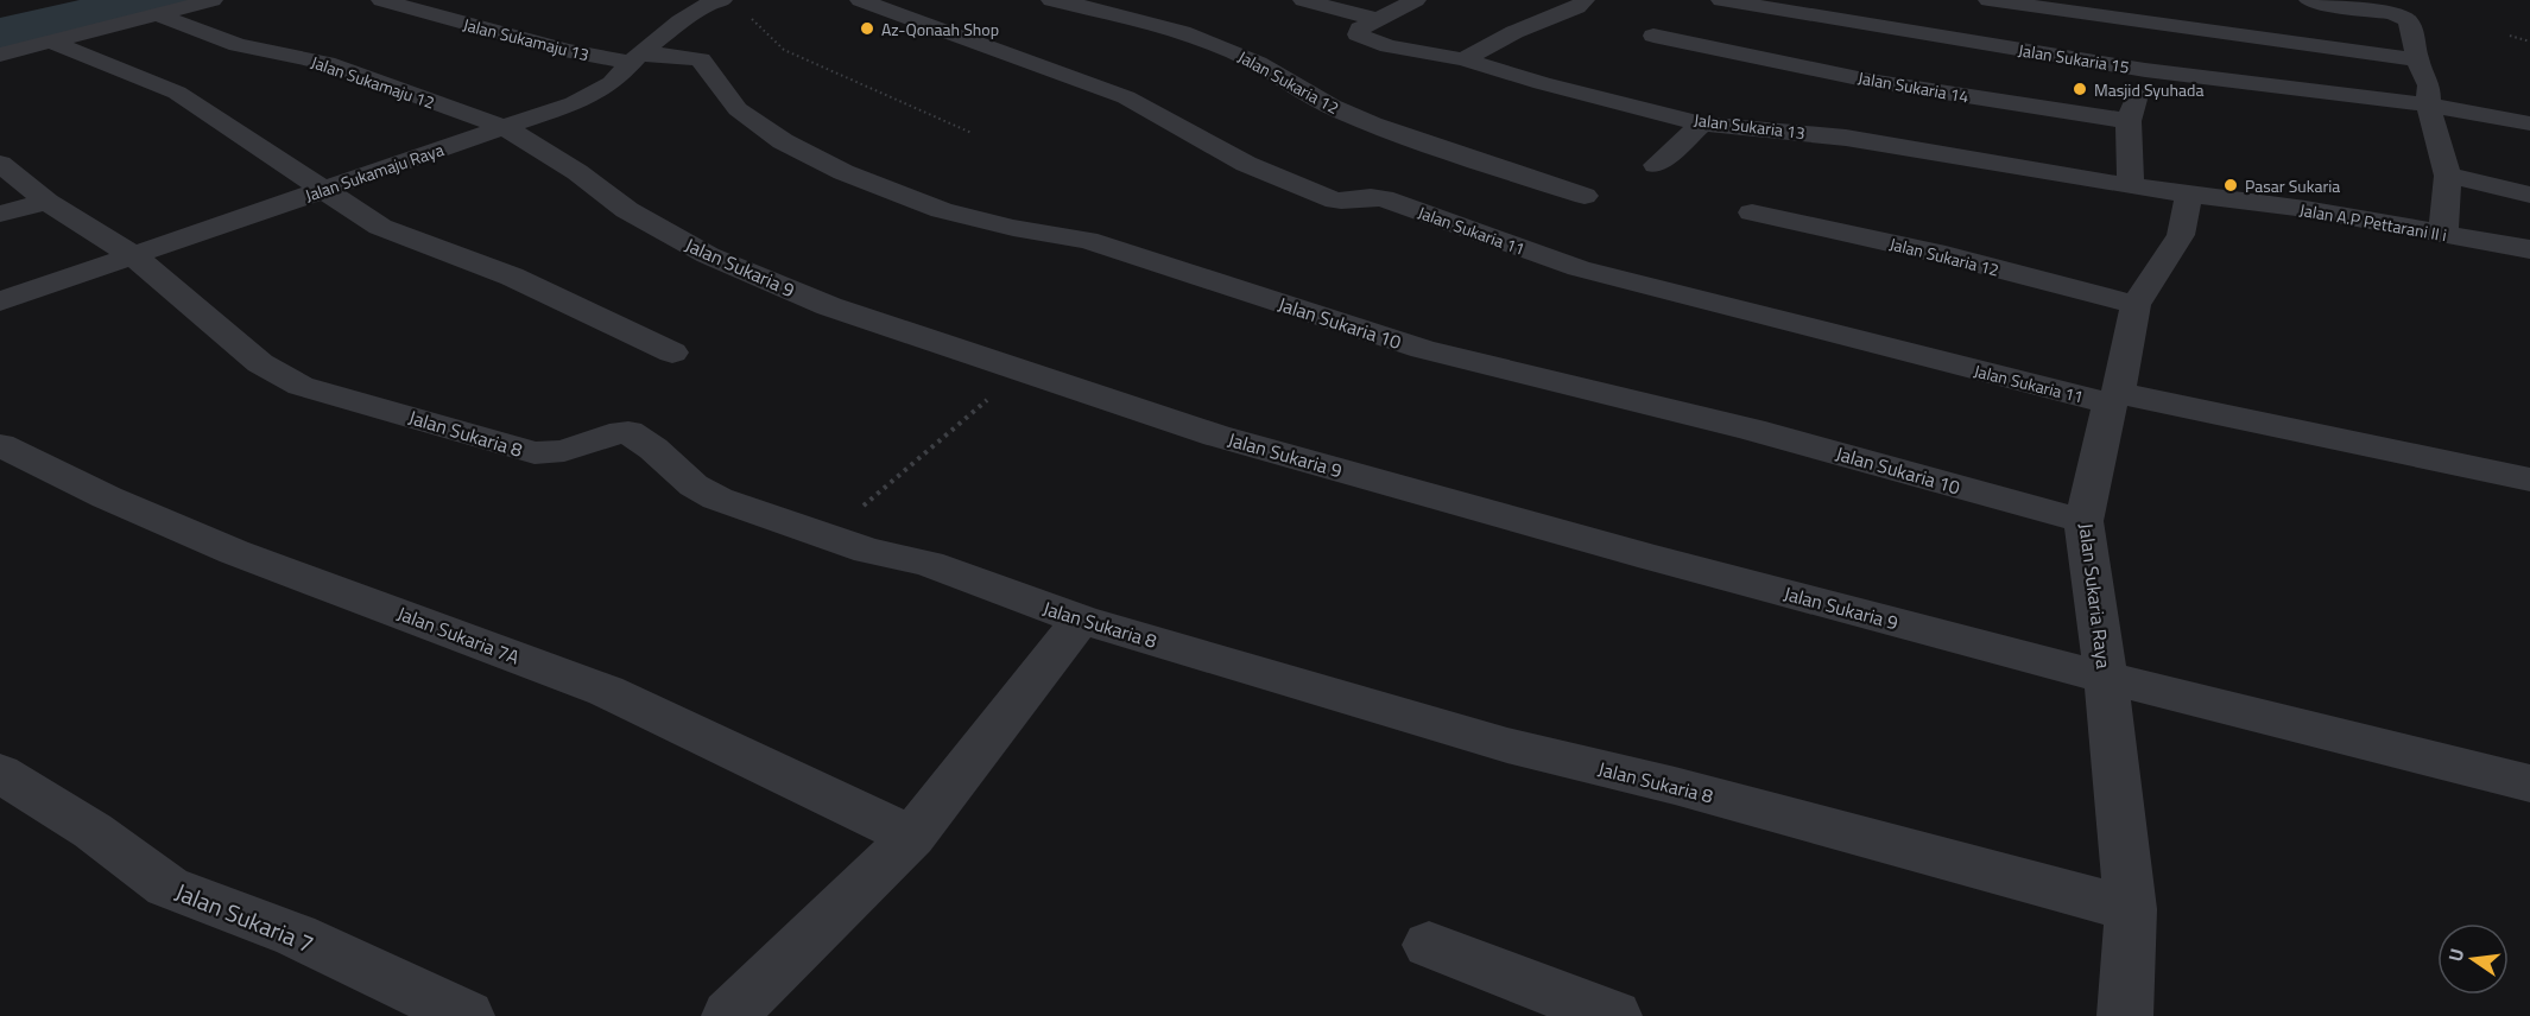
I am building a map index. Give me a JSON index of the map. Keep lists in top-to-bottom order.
{
  "streets": {
    "street": [
      "Jalan Sukamaju 13",
      "Jalan Sukaria 15",
      "Jalan Sukamaju 12",
      "Jalan Sukaria 12",
      "Jalan Sukaria 14",
      "Jalan Sukaria 13",
      "Jalan Sukamaju Raya",
      "Jalan A.P Pettarani II i",
      "Jalan Sukaria 11",
      "Jalan Sukaria 9",
      "Jalan Sukaria 10",
      "Jalan Sukaria 8",
      "Jalan Sukaria Raya",
      "Jalan Sukaria 7A",
      "Jalan Sukaria 7"
    ]
  },
  "crossings": [
    ["Jalan Sukamaju 13", "Jalan Sukamaju Raya"],
    ["Jalan Sukamaju 13", "Jalan Sukaria 10"],
    ["Jalan Sukamaju 12", "Jalan Sukamaju Raya"],
    ["Jalan Sukamaju 12", "Jalan Sukaria 9"],
    ["Jalan Sukaria 12", "Jalan Sukaria Raya"],
    ["Jalan Sukaria 13", "Jalan A.P Pettarani II i"],
    ["Jalan Sukamaju Raya", "Jalan Sukaria 9"],
    ["Jalan Sukamaju Raya", "Jalan Sukaria 10"],
    ["Jalan Sukamaju Raya", "Jalan Sukaria 8"],
    ["Jalan A.P Pettarani II i", "Jalan Sukaria Raya"],
    ["Jalan Sukaria 11", "Jalan Sukaria Raya"],
    ["Jalan Sukaria 9", "Jalan Sukaria Raya"],
    ["Jalan Sukaria 10", "Jalan Sukaria Raya"],
    ["Jalan Sukaria 8", "Jalan Sukaria Raya"]
  ],
  "places": ["Az-Qonaah Shop", "Masjid Syuhada", "Pasar Sukaria"],
  "north": "left"
}
